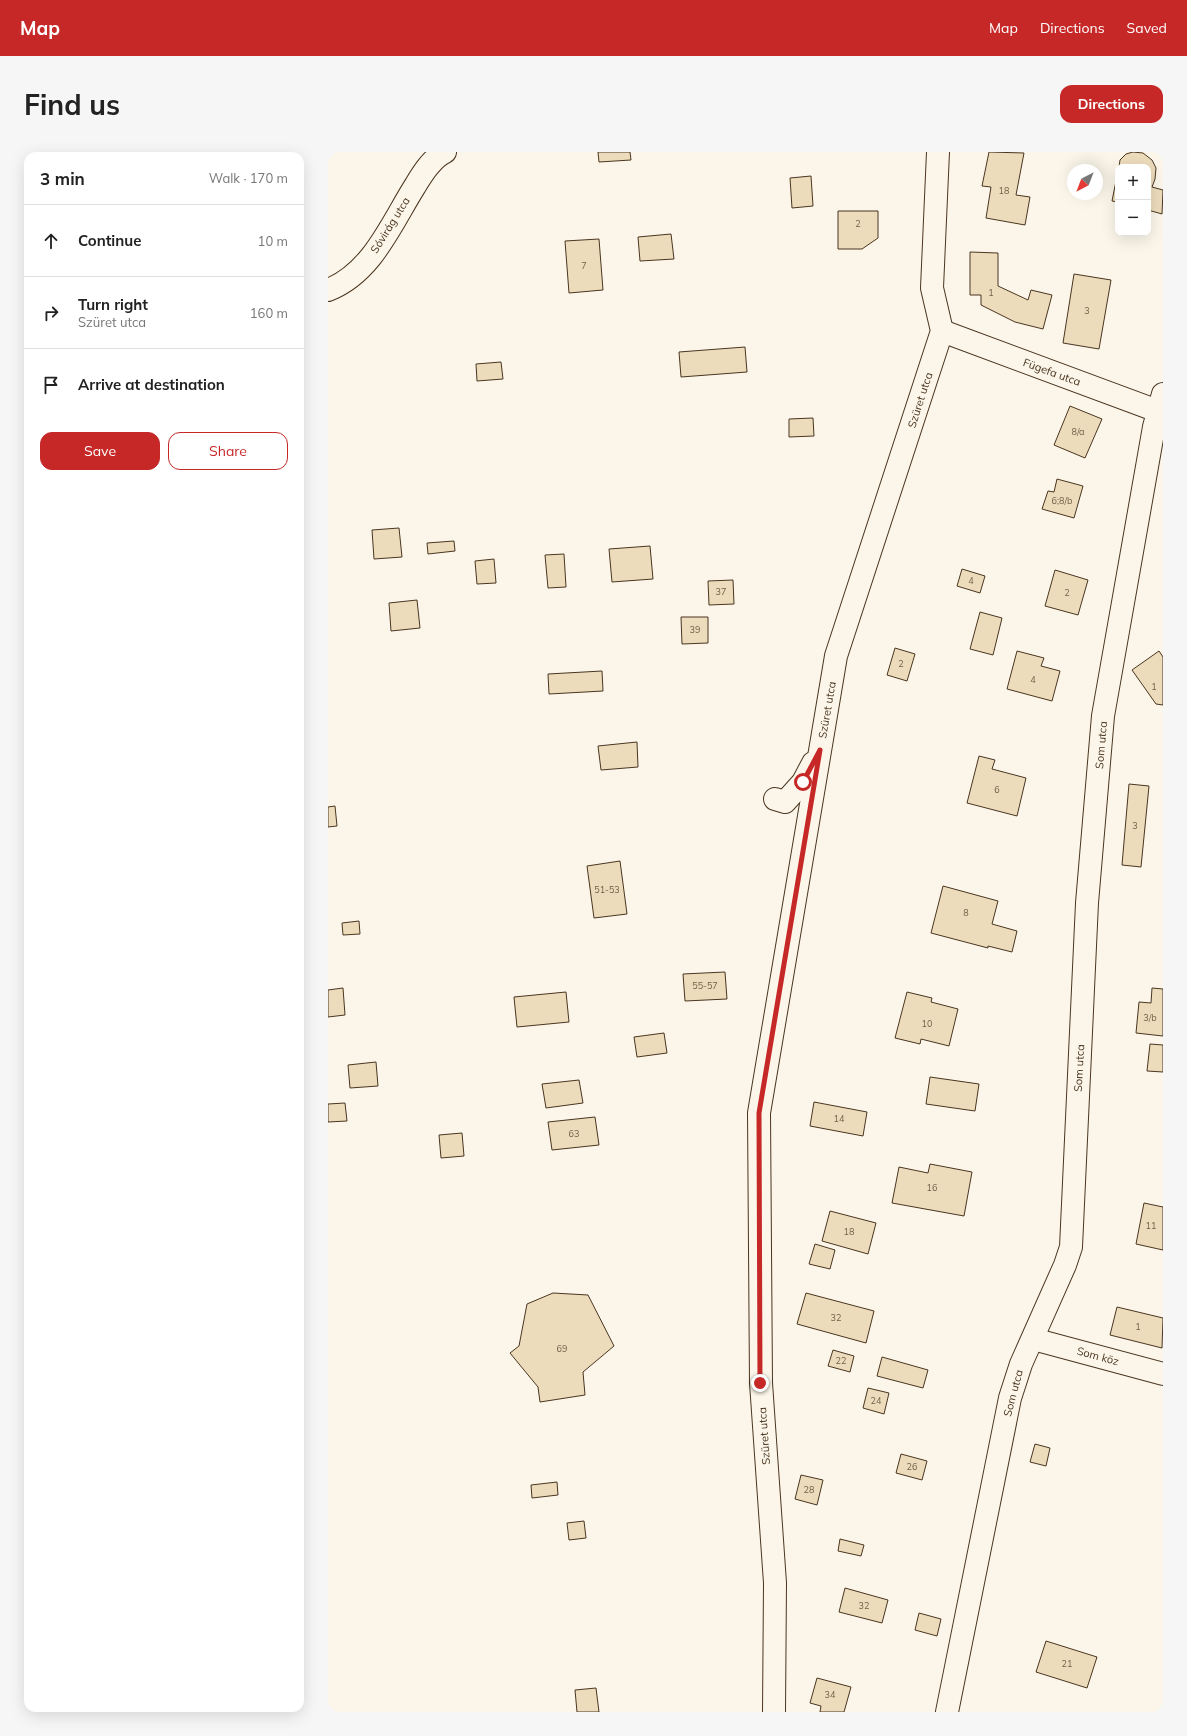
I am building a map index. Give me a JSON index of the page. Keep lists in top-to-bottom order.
{
  "streets": {
    "street": [
      "Sóvirág utca",
      "Fügefa utca",
      "Szüret utca",
      "Som utca",
      "Som köz"
    ]
  },
  "crossings": [
    ["Fügefa utca", "Szüret utca"],
    ["Fügefa utca", "Som utca"],
    ["Som utca", "Som köz"]
  ],
  "house_numbers": [
    "18",
    "2",
    "7",
    "1",
    "3",
    "8/a",
    "6;8/b",
    "4",
    "37",
    "2",
    "39",
    "2",
    "4",
    "1",
    "6",
    "3",
    "51-53",
    "8",
    "55-57",
    "3/b",
    "10",
    "14",
    "63",
    "16",
    "11",
    "18",
    "32",
    "1",
    "69",
    "22",
    "24",
    "26",
    "28",
    "32",
    "21",
    "34"
  ],
  "north": "bottom left",
  "page": {
    "header": "Map",
    "nav": ["Map", "Directions", "Saved"],
    "buttons": [
      "Directions",
      ["Save", "Share"]
    ],
    "title": "Find us",
    "heading": ["3 min", "Walk · 170 m"],
    "map_buttons": ["+", "−"],
    "list": [
      ["Continue", "10 m"],
      ["Turn right", "Szüret utca", "160 m"],
      "Arrive at destination"
    ]
  }
}
